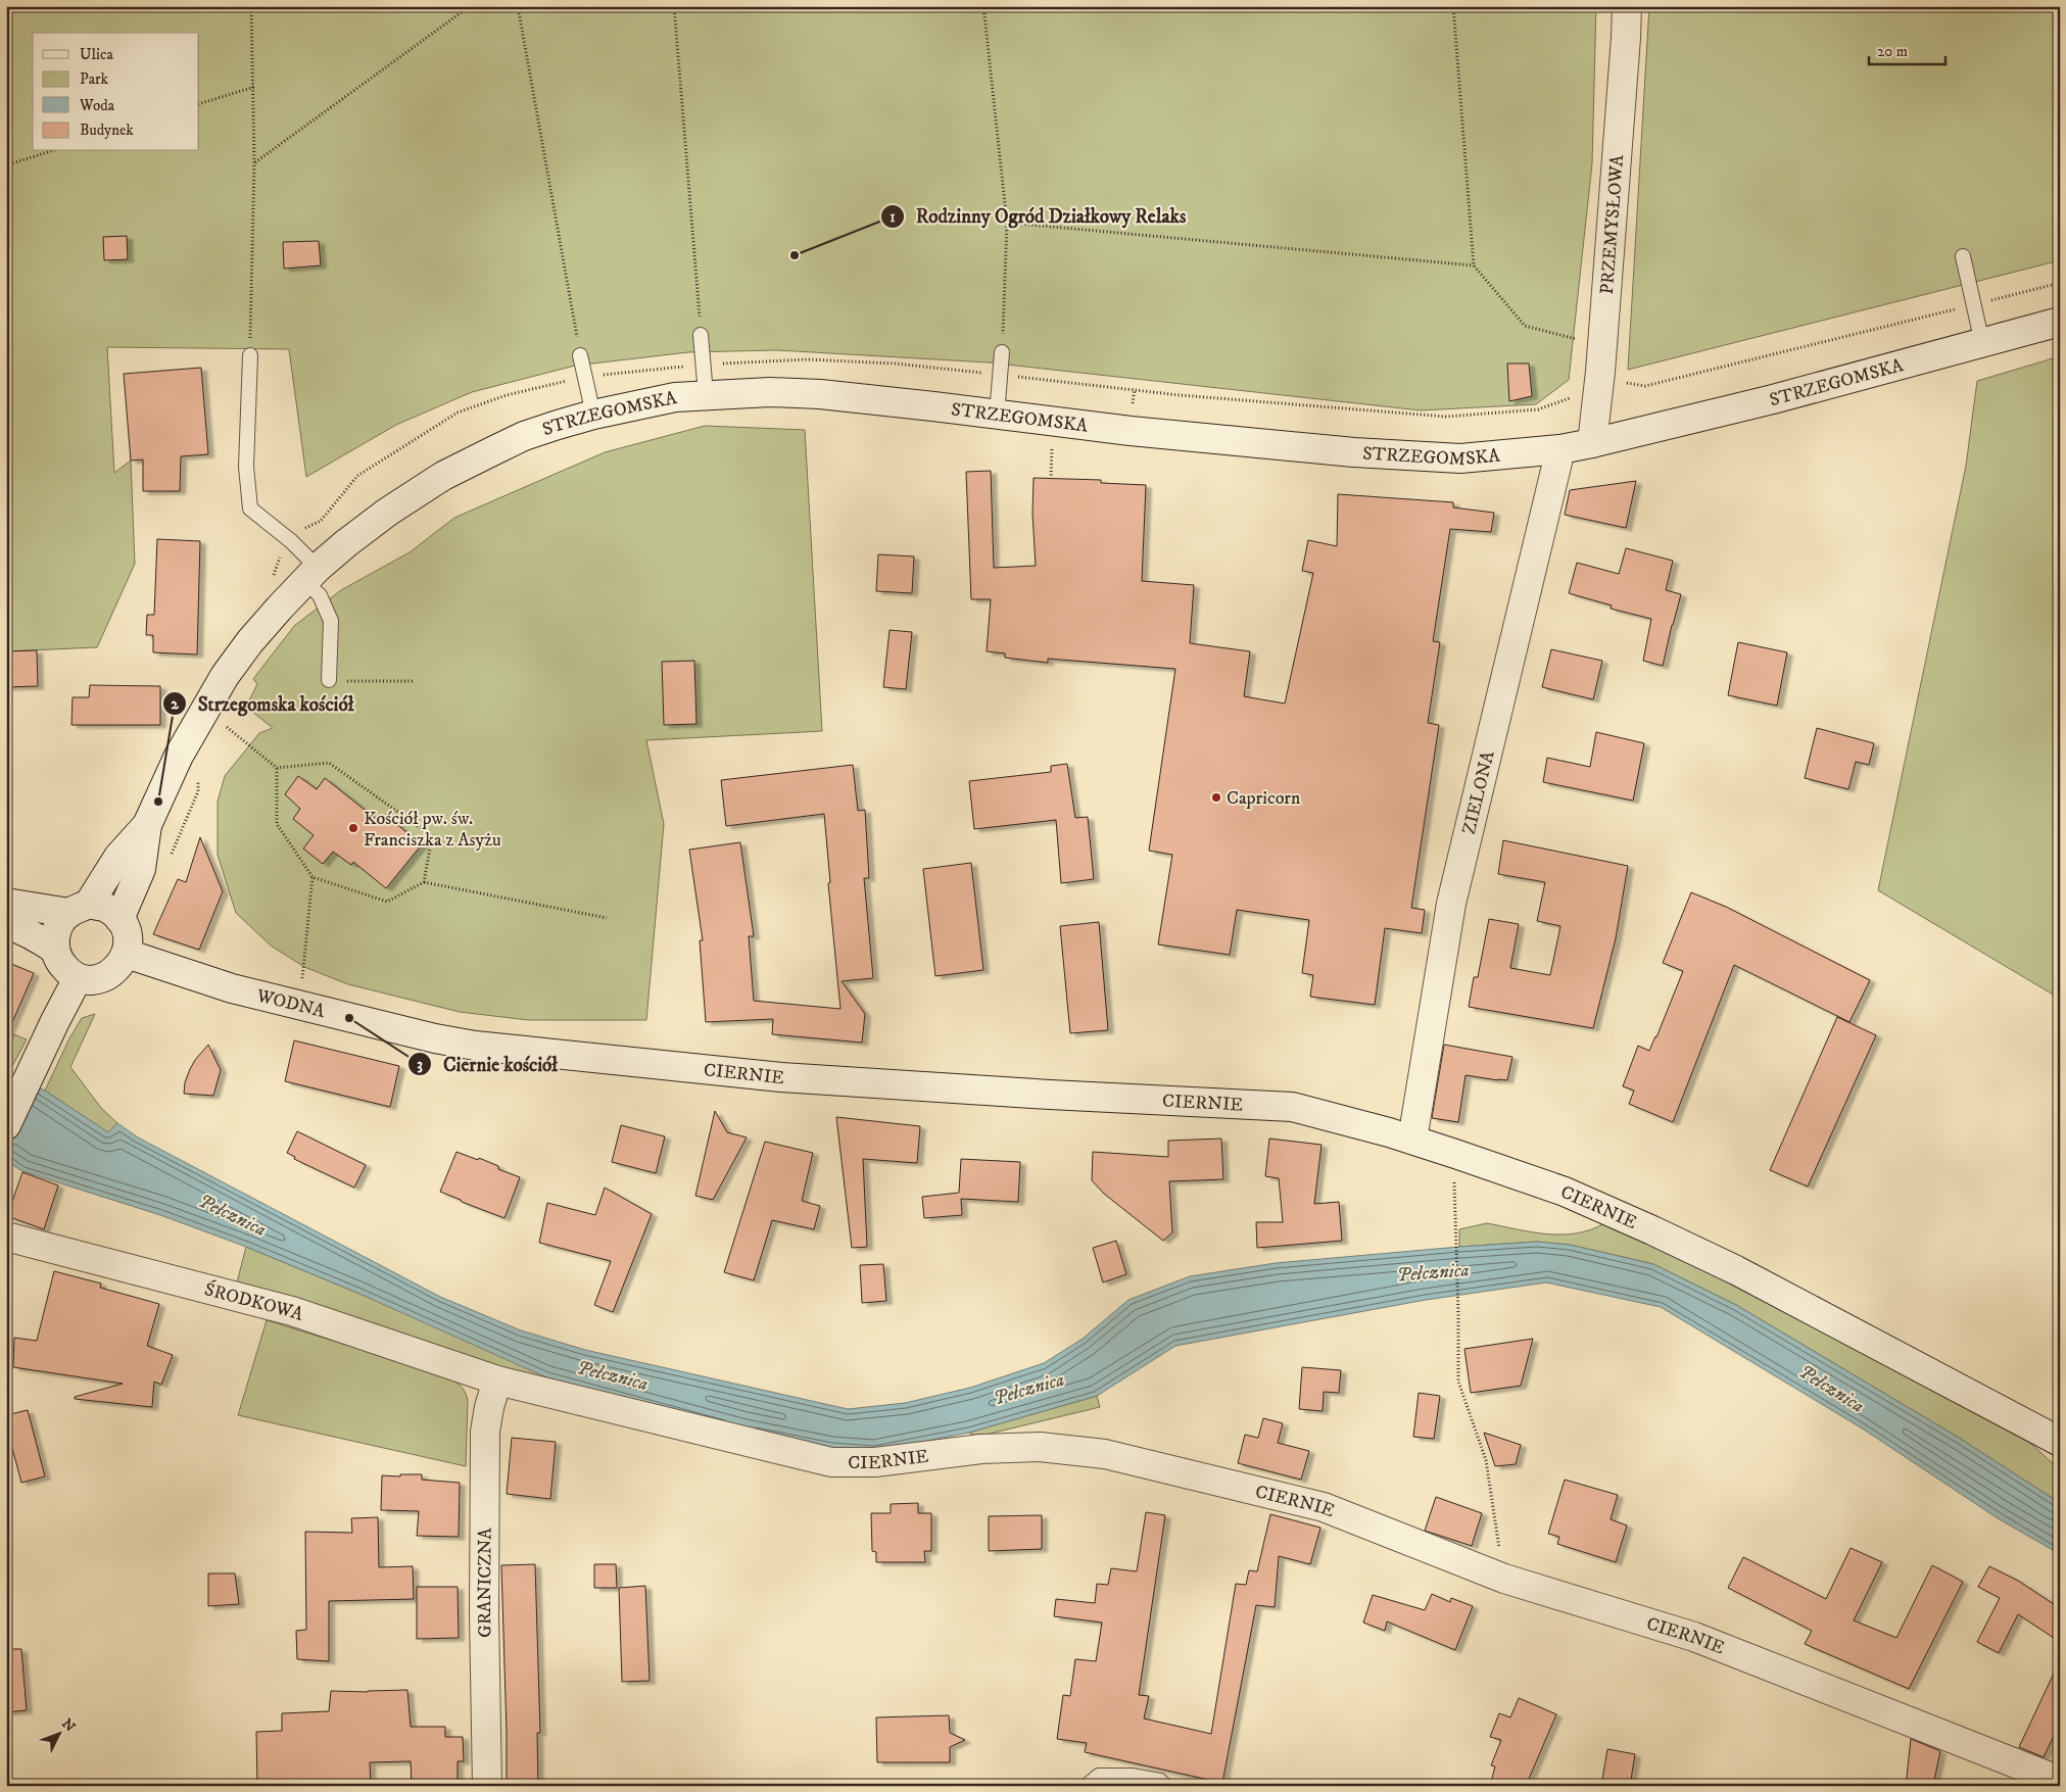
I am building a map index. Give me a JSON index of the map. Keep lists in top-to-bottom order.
{
  "streets": {
    "street": [
      "PRZEMYSŁOWA",
      "STRZEGOMSKA",
      "ZIELONA",
      "WODNA",
      "CIERNIE",
      "ŚRODKOWA",
      "GRANICZNA"
    ]
  },
  "crossings": [
    ["PRZEMYSŁOWA", "STRZEGOMSKA"],
    ["STRZEGOMSKA", "ZIELONA"],
    ["STRZEGOMSKA", "WODNA"],
    ["ZIELONA", "CIERNIE"],
    ["WODNA", "CIERNIE"],
    ["CIERNIE", "ŚRODKOWA"],
    ["CIERNIE", "GRANICZNA"],
    ["ŚRODKOWA", "GRANICZNA"]
  ],
  "water": ["Pełcznica"],
  "places": [
    "Rodzinny Ogród Działkowy Relaks",
    "Capricorn",
    "Strzegomska kościół",
    "Kościół pw. św. Franciszka z Asyżu",
    "Ciernie kościół"
  ],
  "legend": [
    "Ulica",
    "Park",
    "Woda",
    "Budynek"
  ],
  "scale_bar": "20 m",
  "north": "top right"
}
